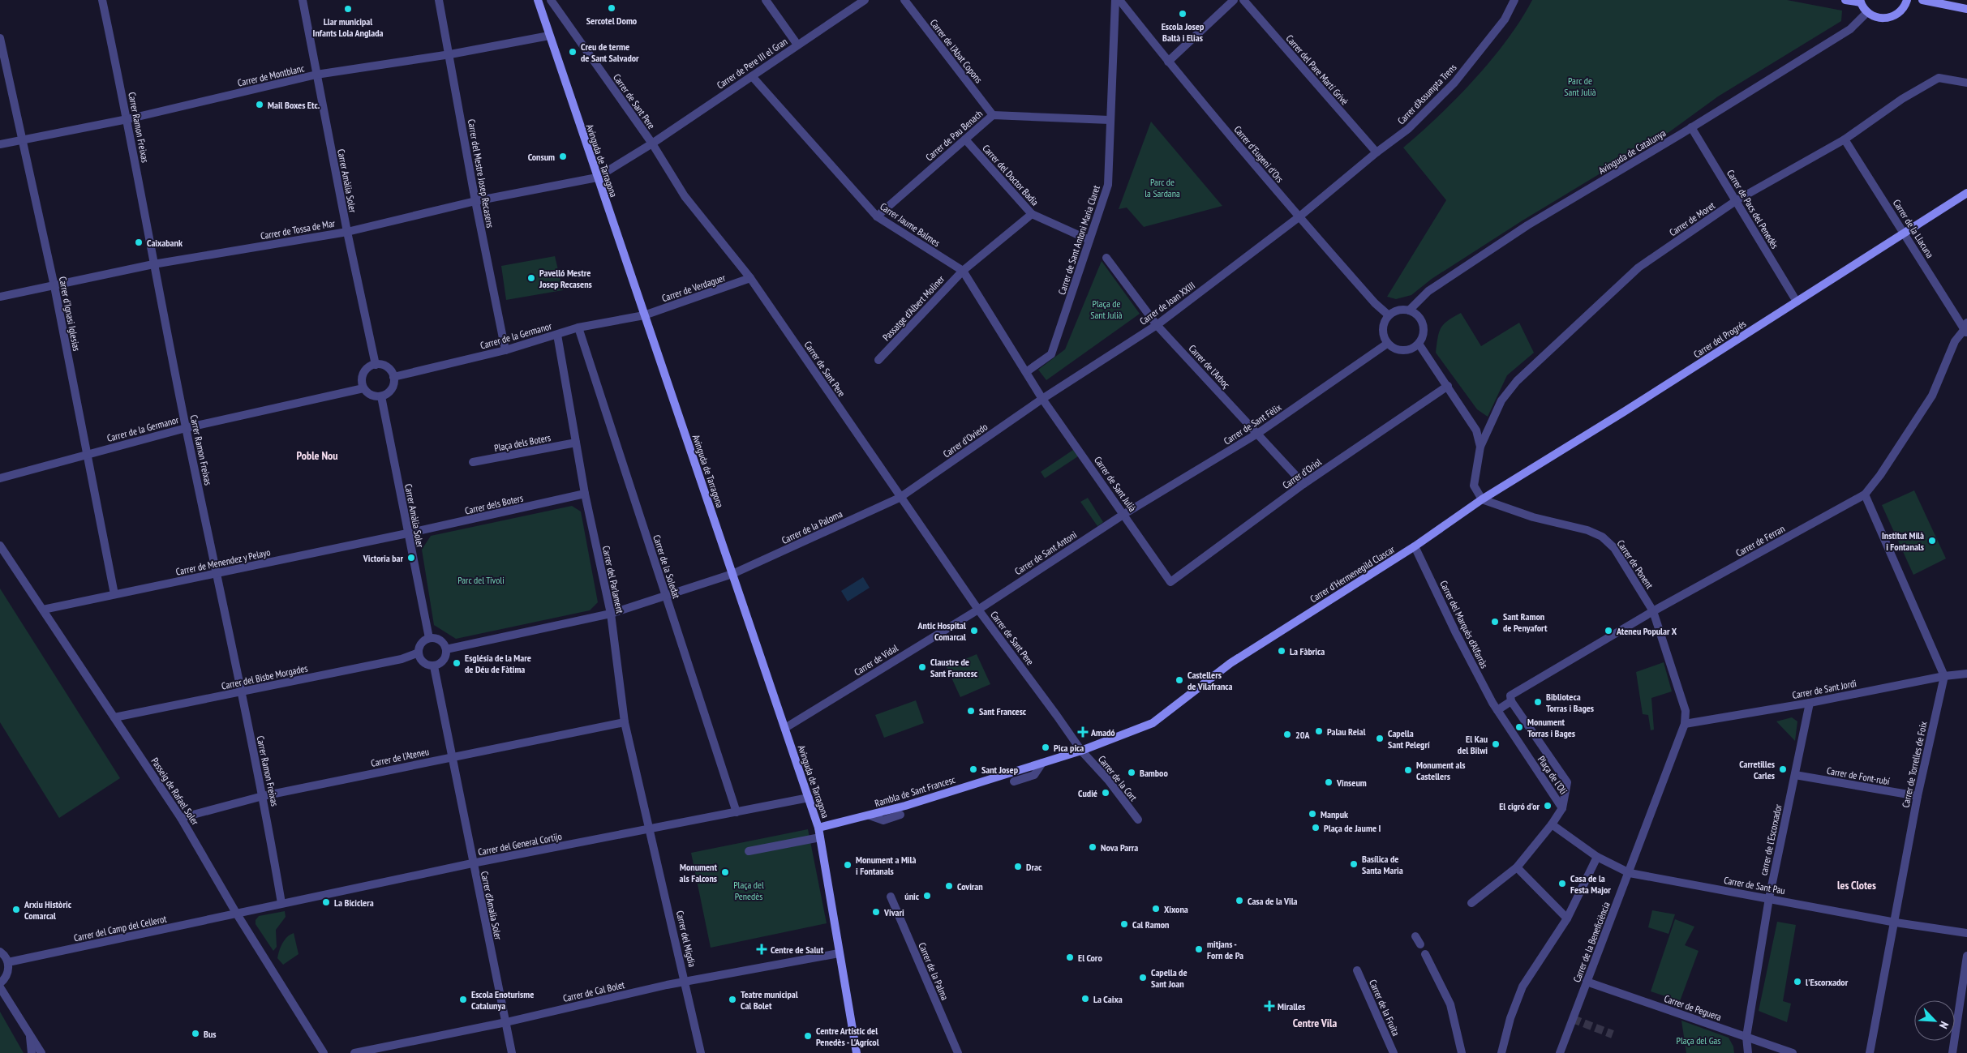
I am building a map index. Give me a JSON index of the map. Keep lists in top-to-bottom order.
{
  "streets": {
    "street": [
      "Carrer de l'Abat Copons",
      "Carrer de Pere III el Gran",
      "Carrer del Pare Martí Grivé",
      "Carrer de Montblanc",
      "Carrer d'Assumpta Trens",
      "Carrer de Sant Pere",
      "Carrer Ramon Freixas",
      "Carrer de Pau Benach",
      "Avinguda de Catalunya",
      "Carrer d'Eugeni d'Ors",
      "Avinguda de Tarragona",
      "Carrer del Mestre Josep Recasens",
      "Carrer del Doctor Badia",
      "Carrer Amàlia Soler",
      "Carrer de Pacs del Penedès",
      "Carrer de Moret",
      "Carrer Jaume Balmes",
      "Carrer de la Llacuna",
      "Carrer de Tossa de Mar",
      "Carrer de Sant Antoni Maria Claret",
      "Carrer de Verdaguer",
      "Carrer de Joan XXIII",
      "Passatge d'Albert Moliner",
      "Carrer d'Ignasi Iglesias",
      "Carrer de la Germanor",
      "Carrer del Progrés",
      "Carrer de l'Arboç",
      "Carrer de Sant Fèlix",
      "Carrer d'Oviedo",
      "Plaça dels Boters",
      "Carrer d'Oriol",
      "Carrer de Sant Julià",
      "Carrer dels Boters",
      "Carrer de la Paloma",
      "Carrer de Ferran",
      "Carrer de Sant Antoni",
      "Carrer de Menendez y Pelayo",
      "Carrer de Ponent",
      "Carrer de la Soledat",
      "Carrer d'Hermenegild Clascar",
      "Carrer del Parlament",
      "Carrer del Marquès d'Alfarràs",
      "Carrer de Vidal",
      "Carrer del Bisbe Morgades",
      "Carrer de Sant Jordi",
      "Carrer de l'Ateneu",
      "Carrer de Torrelles de Foix",
      "Plaça de l'Oli",
      "Carrer de Font-rubí",
      "Carrer de la Cort",
      "Passeig de Rafael Soler",
      "Rambla de Sant Francesc",
      "carrer de l'Escorxador",
      "Carrer del General Cortijo",
      "Carrer de Sant Pau",
      "Carrer d'Amalia Soler",
      "Carrer del Camp del Cellerot",
      "Carrer del Migdia",
      "Carrer de la Beneficiència",
      "Carrer de la Palma",
      "Carrer de Cal Bolet",
      "Carrer de la Fruita",
      "Carrer de Peguera"
    ]
  },
  "crossings": [
    ["Carrer de l'Abat Copons", "Carrer de Pau Benach"],
    ["Carrer de Pere III el Gran", "Carrer de Sant Pere"],
    ["Carrer de Pere III el Gran", "Avinguda de Tarragona"],
    ["Carrer de Pere III el Gran", "Carrer Jaume Balmes"],
    ["Carrer de Pere III el Gran", "Carrer de Tossa de Mar"],
    ["Carrer del Pare Martí Grivé", "Carrer d'Assumpta Trens"],
    ["Carrer de Montblanc", "Carrer Ramon Freixas"],
    ["Carrer de Montblanc", "Avinguda de Tarragona"],
    ["Carrer de Montblanc", "Carrer del Mestre Josep Recasens"],
    ["Carrer de Montblanc", "Carrer Amàlia Soler"],
    ["Carrer de Montblanc", "Carrer d'Ignasi Iglesias"],
    ["Carrer d'Assumpta Trens", "Carrer d'Eugeni d'Ors"],
    ["Carrer d'Assumpta Trens", "Carrer de Joan XXIII"],
    ["Carrer de Sant Pere", "Carrer de Verdaguer"],
    ["Carrer de Sant Pere", "Carrer d'Oviedo"],
    ["Carrer de Sant Pere", "Carrer de la Paloma"],
    ["Carrer de Sant Pere", "Carrer de Sant Antoni"],
    ["Carrer de Sant Pere", "Carrer de Vidal"],
    ["Carrer de Sant Pere", "Carrer de la Cort"],
    ["Carrer de Sant Pere", "Rambla de Sant Francesc"],
    ["Carrer Ramon Freixas", "Carrer de Tossa de Mar"],
    ["Carrer Ramon Freixas", "Carrer de la Germanor"],
    ["Carrer Ramon Freixas", "Carrer de Menendez y Pelayo"],
    ["Carrer Ramon Freixas", "Carrer del Bisbe Morgades"],
    ["Carrer Ramon Freixas", "Carrer de l'Ateneu"],
    ["Carrer Ramon Freixas", "Carrer del General Cortijo"],
    ["Carrer de Pau Benach", "Carrer del Doctor Badia"],
    ["Carrer de Pau Benach", "Carrer Jaume Balmes"],
    ["Carrer de Pau Benach", "Carrer de Sant Antoni Maria Claret"],
    ["Avinguda de Catalunya", "Carrer d'Eugeni d'Ors"],
    ["Avinguda de Catalunya", "Carrer de Pacs del Penedès"],
    ["Avinguda de Catalunya", "Carrer de Sant Fèlix"],
    ["Carrer d'Eugeni d'Ors", "Carrer de Joan XXIII"],
    ["Carrer d'Eugeni d'Ors", "Carrer de Sant Fèlix"],
    ["Avinguda de Tarragona", "Carrer de Tossa de Mar"],
    ["Avinguda de Tarragona", "Carrer de Verdaguer"],
    ["Avinguda de Tarragona", "Carrer de la Germanor"],
    ["Avinguda de Tarragona", "Carrer de la Paloma"],
    ["Avinguda de Tarragona", "Carrer de Vidal"],
    ["Avinguda de Tarragona", "Rambla de Sant Francesc"],
    ["Avinguda de Tarragona", "Carrer del General Cortijo"],
    ["Avinguda de Tarragona", "Carrer de Cal Bolet"],
    ["Carrer del Mestre Josep Recasens", "Carrer de Tossa de Mar"],
    ["Carrer del Mestre Josep Recasens", "Carrer de la Germanor"],
    ["Carrer del Doctor Badia", "Carrer de Sant Antoni Maria Claret"],
    ["Carrer del Doctor Badia", "Passatge d'Albert Moliner"],
    ["Carrer Amàlia Soler", "Carrer de Tossa de Mar"],
    ["Carrer Amàlia Soler", "Carrer de la Germanor"],
    ["Carrer Amàlia Soler", "Carrer dels Boters"],
    ["Carrer Amàlia Soler", "Carrer de Menendez y Pelayo"],
    ["Carrer Amàlia Soler", "Carrer del Bisbe Morgades"],
    ["Carrer Amàlia Soler", "Carrer d'Amalia Soler"],
    ["Carrer de Pacs del Penedès", "Carrer de Moret"],
    ["Carrer de Pacs del Penedès", "Carrer del Progrés"],
    ["Carrer de Moret", "Carrer de la Llacuna"],
    ["Carrer Jaume Balmes", "Carrer de Sant Antoni Maria Claret"],
    ["Carrer Jaume Balmes", "Carrer de Joan XXIII"],
    ["Carrer Jaume Balmes", "Passatge d'Albert Moliner"],
    ["Carrer Jaume Balmes", "Carrer d'Oviedo"],
    ["Carrer Jaume Balmes", "Carrer de Sant Julià"],
    ["Carrer de la Llacuna", "Carrer del Progrés"],
    ["Carrer de la Llacuna", "Carrer de Ferran"],
    ["Carrer de Tossa de Mar", "Carrer d'Ignasi Iglesias"],
    ["Carrer de Verdaguer", "Carrer de la Germanor"],
    ["Carrer de Joan XXIII", "Carrer de l'Arboç"],
    ["Carrer de Joan XXIII", "Carrer d'Oviedo"],
    ["Carrer de Joan XXIII", "Carrer de Sant Julià"],
    ["Carrer d'Ignasi Iglesias", "Carrer de la Germanor"],
    ["Carrer d'Ignasi Iglesias", "Carrer de Menendez y Pelayo"],
    ["Carrer de la Germanor", "Carrer de la Soledat"],
    ["Carrer de la Germanor", "Carrer del Parlament"],
    ["Carrer del Progrés", "Carrer de Ponent"],
    ["Carrer del Progrés", "Carrer d'Hermenegild Clascar"],
    ["Carrer de l'Arboç", "Carrer de Sant Fèlix"],
    ["Carrer de l'Arboç", "Carrer d'Oriol"],
    ["Carrer de Sant Fèlix", "Carrer de Sant Julià"],
    ["Carrer de Sant Fèlix", "Carrer de Sant Antoni"],
    ["Carrer d'Oviedo", "Carrer de Sant Julià"],
    ["Carrer d'Oviedo", "Carrer de la Paloma"],
    ["Plaça dels Boters", "Carrer del Parlament"],
    ["Carrer d'Oriol", "Carrer de Sant Julià"],
    ["Carrer de Sant Julià", "Carrer de Sant Antoni"],
    ["Carrer dels Boters", "Carrer de Menendez y Pelayo"],
    ["Carrer dels Boters", "Carrer del Parlament"],
    ["Carrer de Ferran", "Carrer de Ponent"],
    ["Carrer de Ferran", "Carrer del Marquès d'Alfarràs"],
    ["Carrer de Ferran", "Plaça de l'Oli"],
    ["Carrer de Sant Antoni", "Carrer de Vidal"],
    ["Carrer de Menendez y Pelayo", "Passeig de Rafael Soler"],
    ["Carrer de Ponent", "Carrer d'Hermenegild Clascar"],
    ["Carrer de Ponent", "Carrer de Sant Jordi"],
    ["Carrer de Ponent", "Carrer de la Beneficiència"],
    ["Carrer de la Soledat", "Carrer del General Cortijo"],
    ["Carrer d'Hermenegild Clascar", "Carrer del Marquès d'Alfarràs"],
    ["Carrer d'Hermenegild Clascar", "Rambla de Sant Francesc"],
    ["Carrer del Parlament", "Carrer de l'Ateneu"],
    ["Carrer del Parlament", "Carrer del General Cortijo"],
    ["Carrer del Parlament", "Carrer del Migdia"],
    ["Carrer del Marquès d'Alfarràs", "Plaça de l'Oli"],
    ["Carrer del Bisbe Morgades", "Passeig de Rafael Soler"],
    ["Carrer del Bisbe Morgades", "Carrer d'Amalia Soler"],
    ["Carrer de Sant Jordi", "Carrer de Torrelles de Foix"],
    ["Carrer de Sant Jordi", "carrer de l'Escorxador"],
    ["Carrer de Sant Jordi", "Carrer de la Beneficiència"],
    ["Carrer de l'Ateneu", "Passeig de Rafael Soler"],
    ["Carrer de l'Ateneu", "Carrer d'Amalia Soler"],
    ["Carrer de Torrelles de Foix", "Carrer de Font-rubí"],
    ["Carrer de Torrelles de Foix", "Carrer de Sant Pau"],
    ["Carrer de Font-rubí", "carrer de l'Escorxador"],
    ["Carrer de la Cort", "Rambla de Sant Francesc"],
    ["Passeig de Rafael Soler", "Carrer del General Cortijo"],
    ["Passeig de Rafael Soler", "Carrer del Camp del Cellerot"],
    ["carrer de l'Escorxador", "Carrer de Sant Pau"],
    ["carrer de l'Escorxador", "Carrer de Peguera"],
    ["Carrer del General Cortijo", "Carrer d'Amalia Soler"],
    ["Carrer del General Cortijo", "Carrer del Camp del Cellerot"],
    ["Carrer del General Cortijo", "Carrer del Migdia"],
    ["Carrer de Sant Pau", "Carrer de la Beneficiència"],
    ["Carrer d'Amalia Soler", "Carrer de Cal Bolet"],
    ["Carrer del Migdia", "Carrer de Cal Bolet"],
    ["Carrer de la Beneficiència", "Carrer de Peguera"]
  ],
  "districts": ["Poble Nou", "les Clotes", "Centre Vila"],
  "parks": [
    "Parc de Sant Julià",
    "Parc de la Sardana",
    "Plaça de Sant Julià",
    "Parc del Tívoli",
    "Plaça del Penedès",
    "Plaça del Gas"
  ],
  "places": {
    "other": [
      "Sercotel Domo",
      "Llar municipal Infants Lola Anglada",
      "Escola Josep Baltà i Elias",
      "Creu de terme de Sant Salvador",
      "Mail Boxes Etc.",
      "Consum",
      "Caixabank",
      "Pavelló Mestre Josep Recasens",
      "Institut Milà i Fontanals",
      "Victoria bar",
      "Sant Ramon de Penyafort",
      "Antic Hospital Comarcal",
      "Ateneu Popular X",
      "La Fàbrica",
      "Església de la Mare de Déu de Fàtima",
      "Claustre de Sant Francesc",
      "Castellers de Vilafranca",
      "Biblioteca Torras i Bages",
      "Sant Francesc",
      "Monument Torras i Bages",
      "Palau Reial",
      "20A",
      "Capella Sant Pelegrí",
      "El Kau del Bilwi",
      "Pica pica",
      "Sant Josep",
      "Carretilles Carles",
      "Monument als Castellers",
      "Bamboo",
      "Vinseum",
      "Cudié",
      "El cigró d'or",
      "Manpuk",
      "Plaça de Jaume I",
      "Nova Parra",
      "Basílica de Santa Maria",
      "Monument a Milà i Fontanals",
      "Drac",
      "Monument als Falcons",
      "Casa de la Festa Major",
      "Coviran",
      "únic",
      "Casa de la Vila",
      "La Biciclera",
      "Xixona",
      "Arxiu Històric Comarcal",
      "Vivari",
      "Cal Ramon",
      "mitjans - Forn de Pa",
      "El Coro",
      "Capella de Sant Joan",
      "l'Escorxador",
      "La Caixa",
      "Escola Enoturisme Catalunya",
      "Teatre municipal Cal Bolet",
      "Bus",
      "Centre Artístic del Penedès - L'Agrícol"
    ],
    "health": ["Amadó", "Centre de Salut", "Miralles"]
  },
  "north": "bottom right"
}
